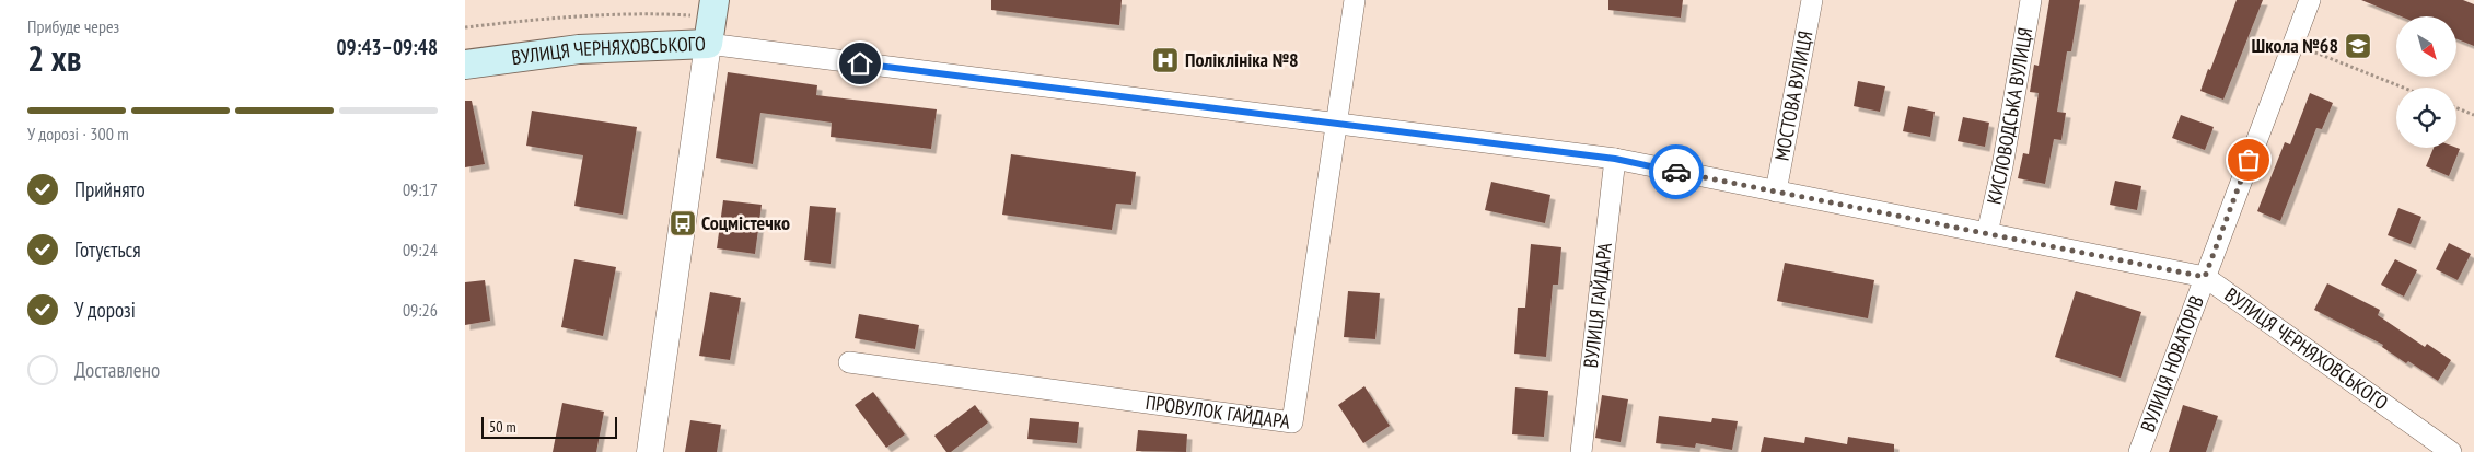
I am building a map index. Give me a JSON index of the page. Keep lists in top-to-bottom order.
{
  "streets": {
    "main road": ["ВУЛИЦЯ ЧЕРНЯХОВСЬКОГО"],
    "street": [
      "МОСТОВА ВУЛИЦЯ",
      "КИСЛОВОДСЬКА ВУЛИЦЯ",
      "ВУЛИЦЯ ГАЙДАРА",
      "ВУЛИЦЯ НОВАТОРІВ",
      "ПРОВУЛОК ГАЙДАРА"
    ]
  },
  "crossings": [
    ["ВУЛИЦЯ ЧЕРНЯХОВСЬКОГО", "МОСТОВА ВУЛИЦЯ"],
    ["ВУЛИЦЯ ЧЕРНЯХОВСЬКОГО", "КИСЛОВОДСЬКА ВУЛИЦЯ"],
    ["ВУЛИЦЯ ЧЕРНЯХОВСЬКОГО", "ВУЛИЦЯ ГАЙДАРА"],
    ["ВУЛИЦЯ ЧЕРНЯХОВСЬКОГО", "ВУЛИЦЯ НОВАТОРІВ"],
    ["ВУЛИЦЯ ЧЕРНЯХОВСЬКОГО", "ПРОВУЛОК ГАЙДАРА"]
  ],
  "places": {
    "school or university": ["Школа №68"],
    "hospital": ["Поліклініка №8"],
    "bus stop": ["Соцмістечко"]
  },
  "scale_bar": "50 m",
  "north": "bottom right",
  "page": {
    "heading": ["2 хв", "Прибуде через", "09:43–09:48"],
    "bar": "У дорозі · 300 m",
    "list": [
      ["Прийнято", "09:17"],
      ["Готується", "09:24"],
      ["У дорозі", "09:26"],
      "Доставлено"
    ],
    "scale": "50 m"
  }
}
